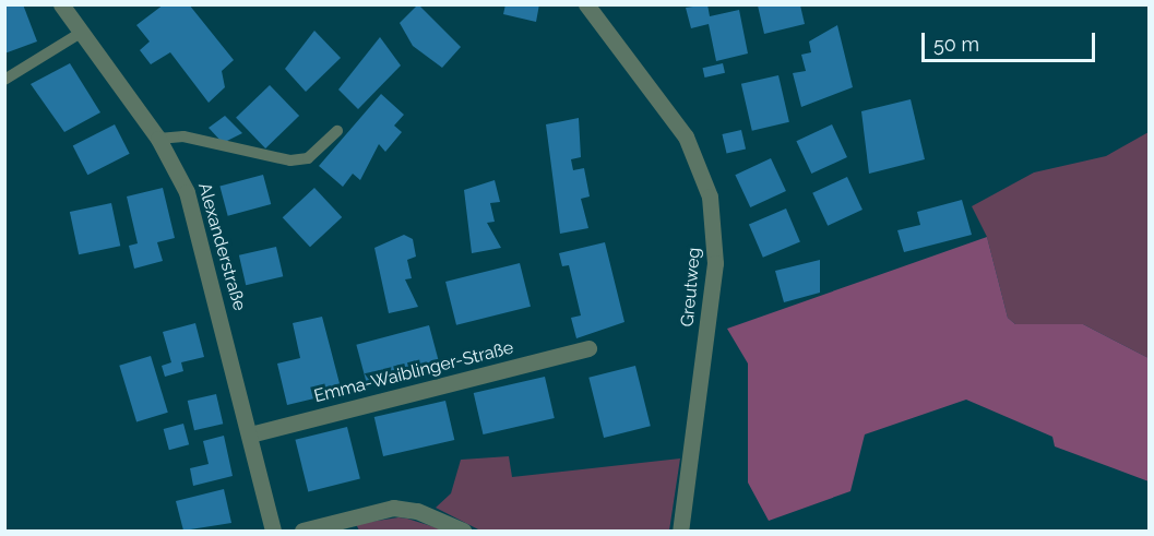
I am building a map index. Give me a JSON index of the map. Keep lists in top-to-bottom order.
{
  "streets": {
    "street": ["Alexanderstraße", "Greutweg", "Emma-Waiblinger-Straße"]
  },
  "crossings": [
    ["Alexanderstraße", "Emma-Waiblinger-Straße"]
  ],
  "scale_bar": "50 m"
}
